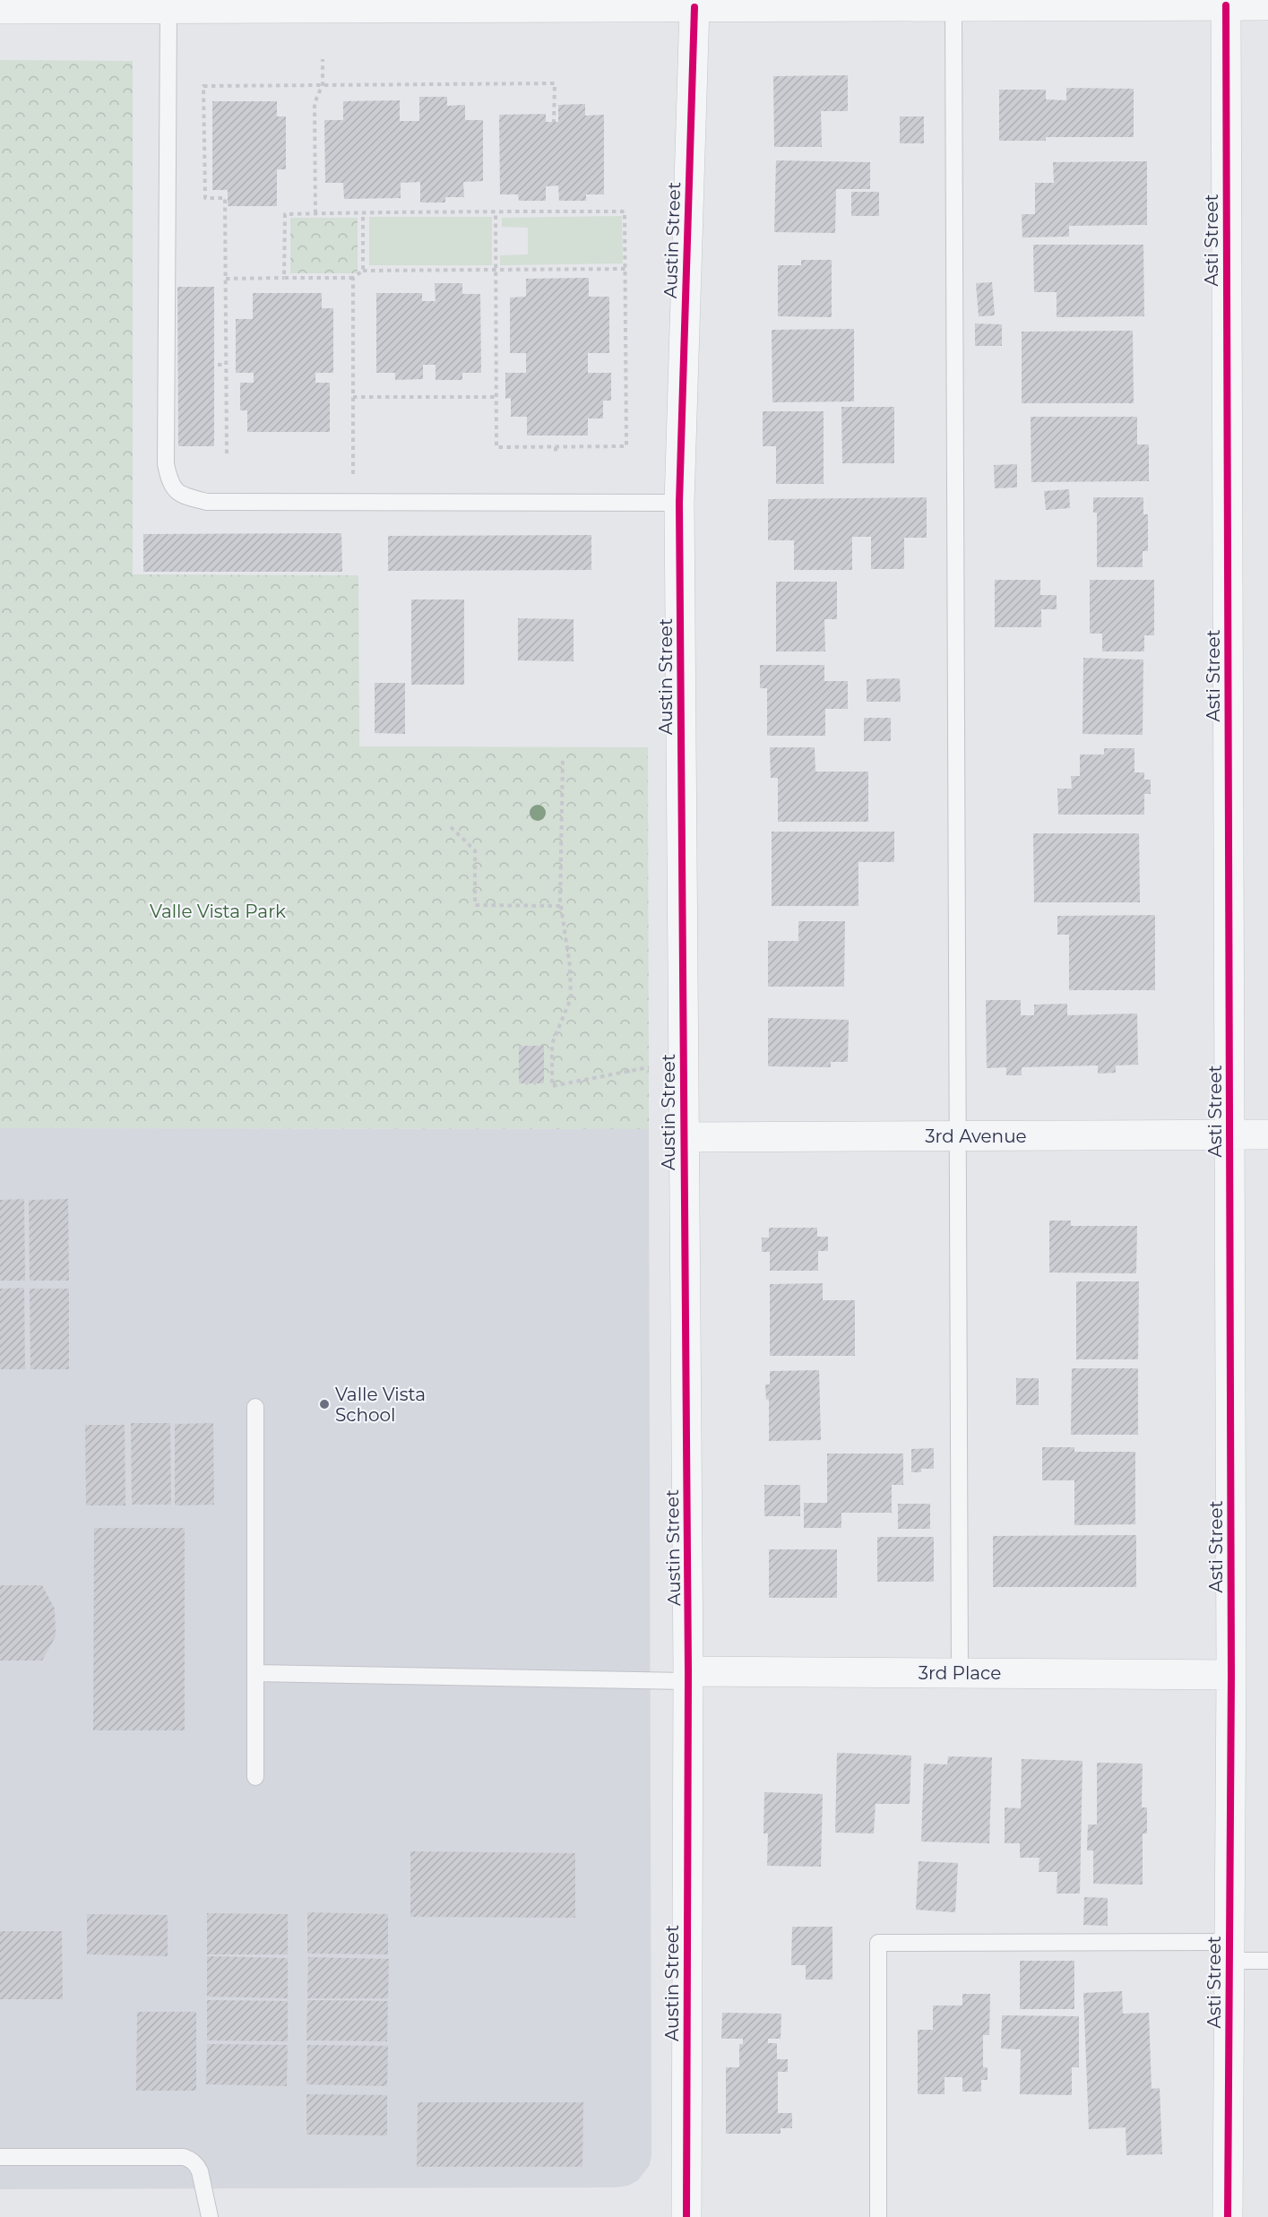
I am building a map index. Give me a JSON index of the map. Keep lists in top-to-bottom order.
{
  "streets": {
    "street": [
      "Austin Street",
      "Asti Street",
      "3rd Avenue",
      "3rd Place"
    ]
  },
  "crossings": [
    ["Austin Street", "3rd Avenue"],
    ["Austin Street", "3rd Place"],
    ["Asti Street", "3rd Avenue"],
    ["Asti Street", "3rd Place"]
  ],
  "parks": ["Valle Vista Park"],
  "places": ["Valle Vista School"]
}
